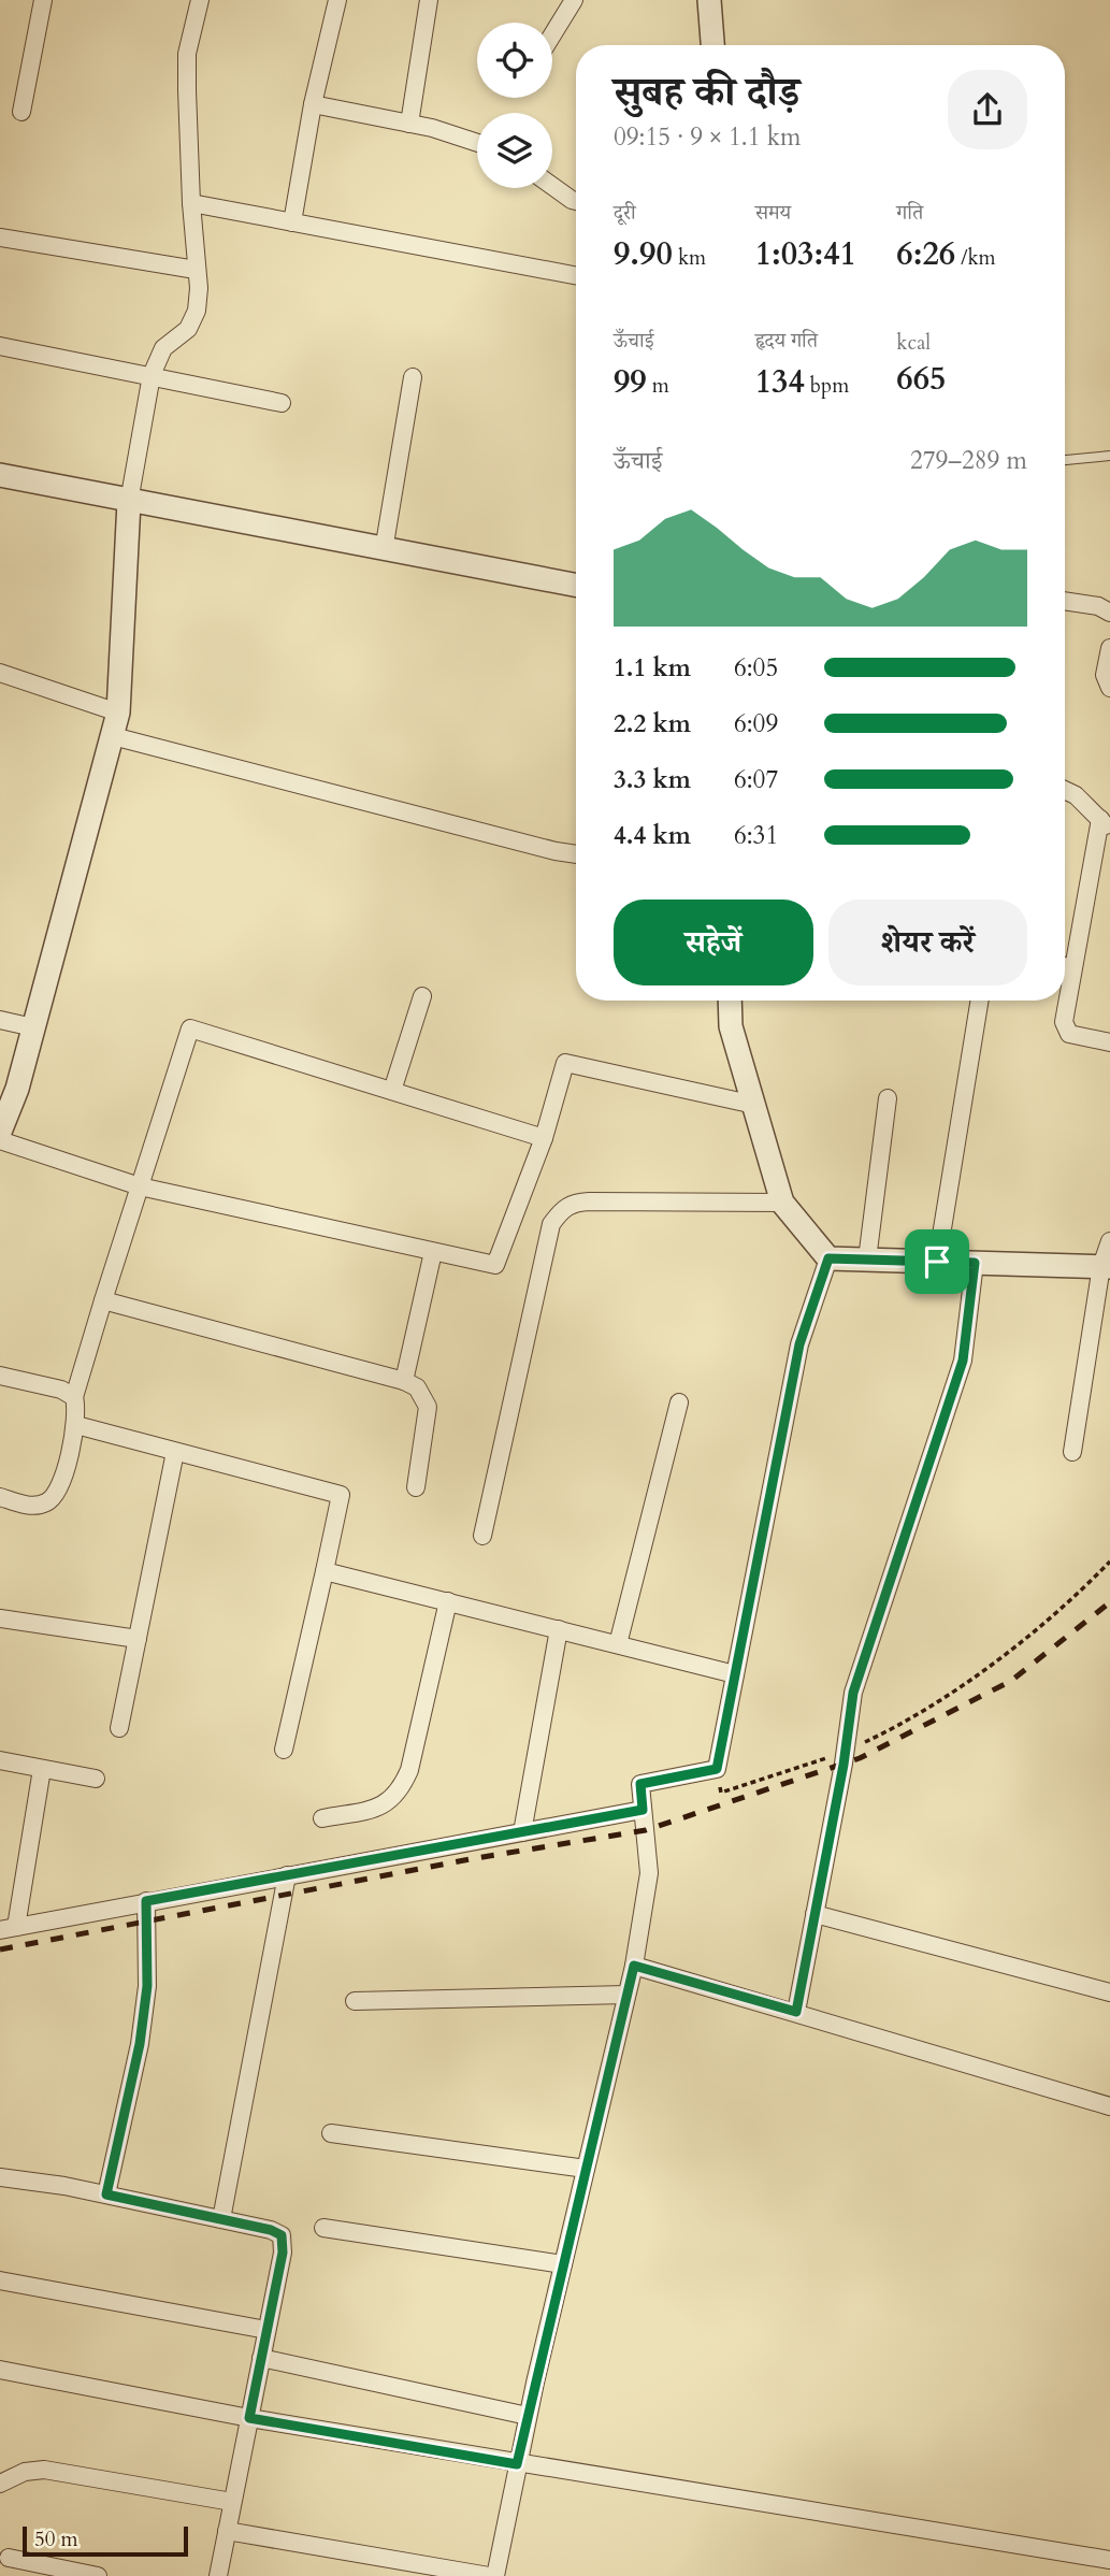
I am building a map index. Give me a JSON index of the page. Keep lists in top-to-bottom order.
{
  "scale_bar": "50 m",
  "page": {
    "heading": ["सुबह की दौड़", "09:15 · 9 × 1.1 km"],
    "stats": [
      ["दूरी", "9.90 km"],
      ["समय", "1:03:41"],
      ["गति", "6:26 /km"],
      ["ऊँचाई", "99 m"],
      ["हृदय गति", "134 bpm"],
      ["kcal", "665"]
    ],
    "chart": ["ऊँचाई", "279–289 m"],
    "list": [
      {
        "name": "1.1 km",
        "note": "6:05"
      },
      {
        "name": "2.2 km",
        "note": "6:09"
      },
      {
        "name": "3.3 km",
        "note": "6:07"
      },
      {
        "name": "4.4 km",
        "note": "6:31"
      }
    ],
    "buttons": ["सहेजें", "शेयर करें"],
    "scale": "50 m"
  }
}
